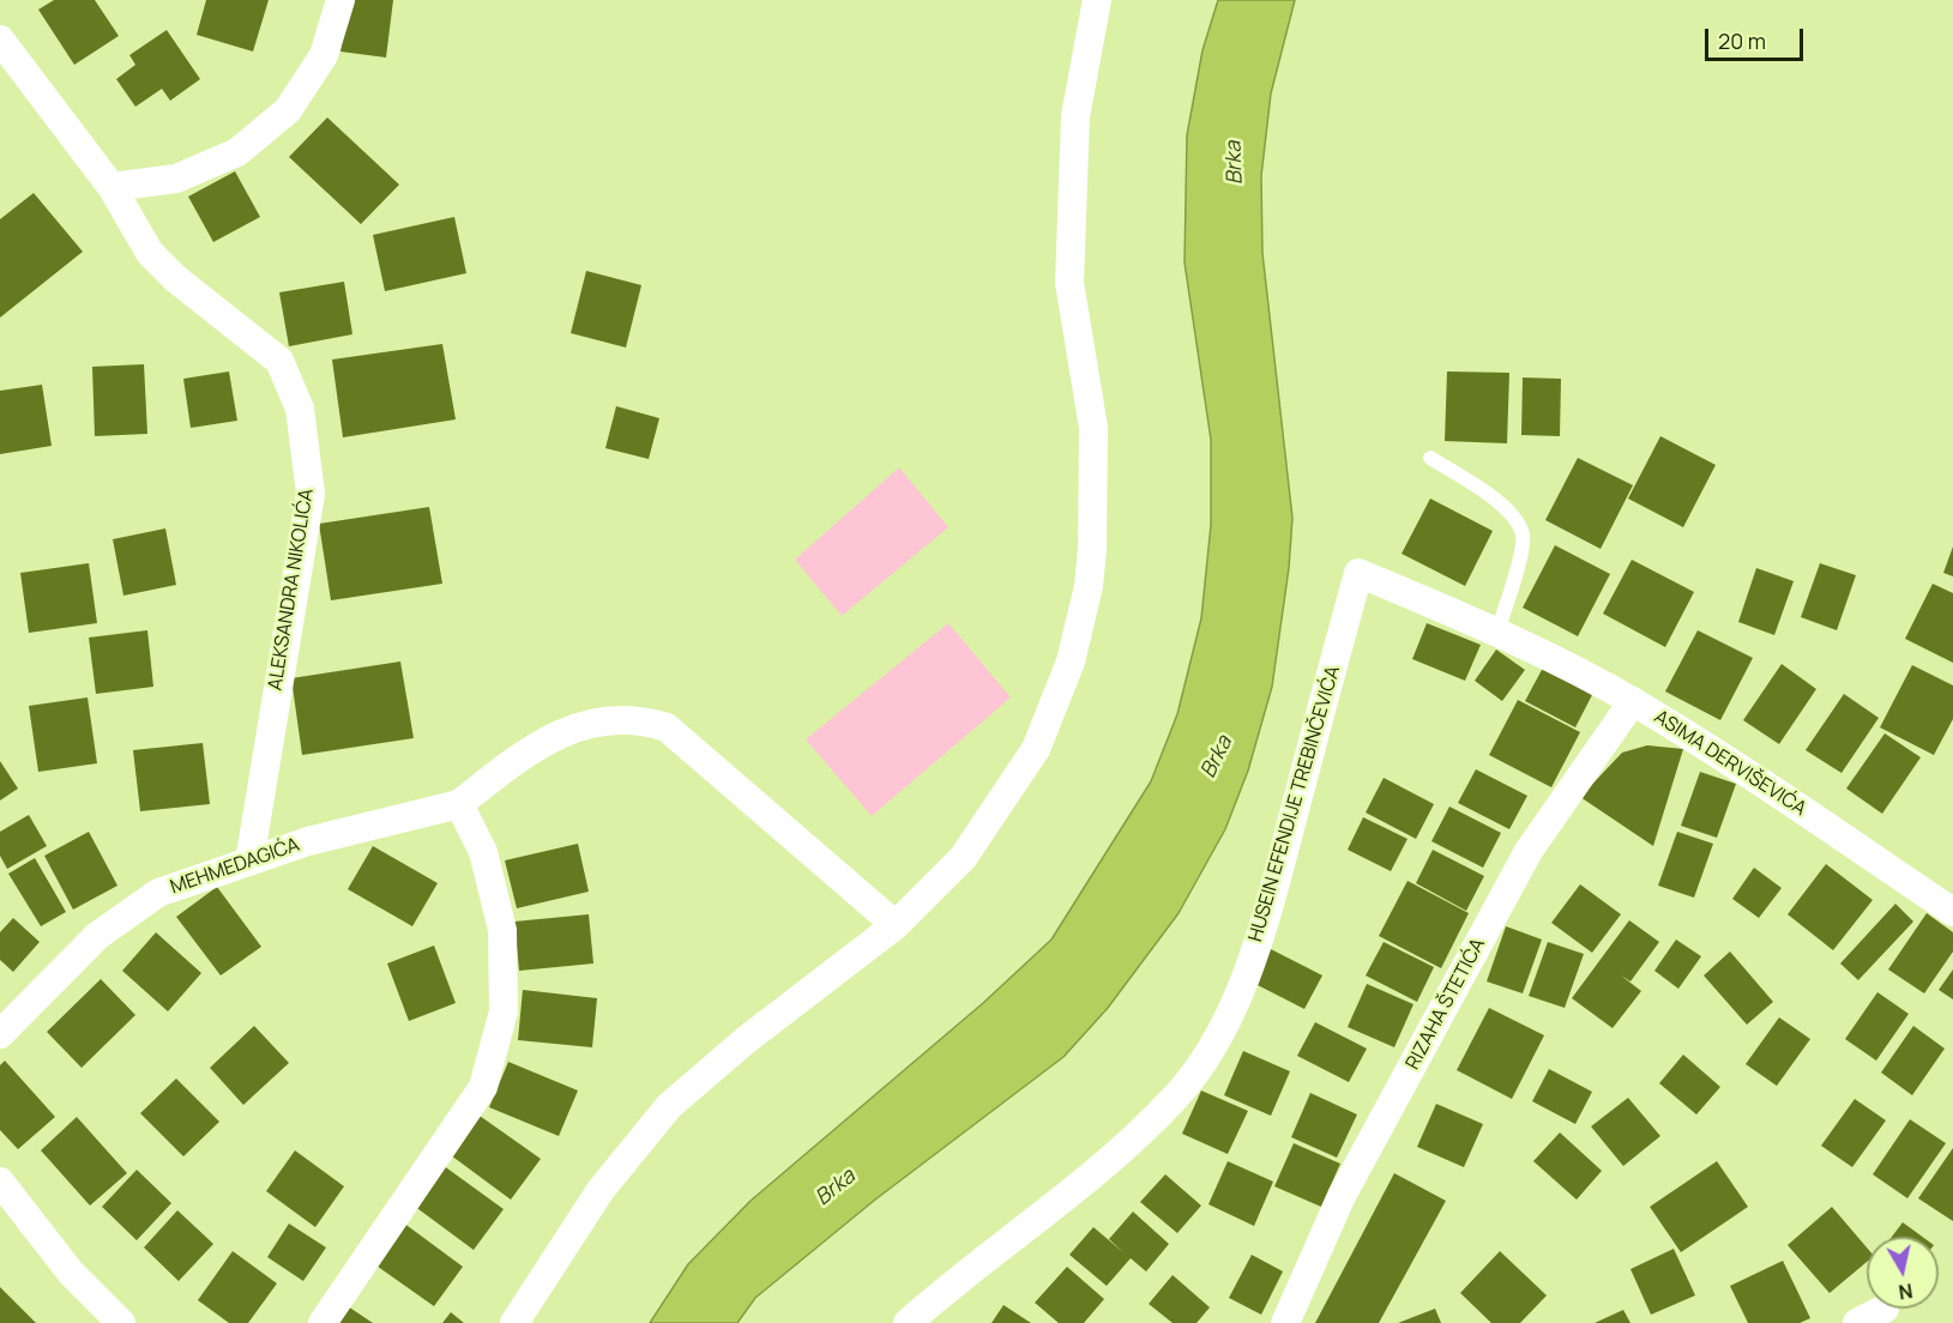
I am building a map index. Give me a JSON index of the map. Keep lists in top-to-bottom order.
{
  "streets": {
    "street": [
      "ALEKSANDRA NIKOLIĆA",
      "ASIMA DERVIŠEVIĆA",
      "HUSEIN EFENDIJE TREBINČEVIĆA",
      "MEHMEDAGIĆA",
      "RIZAHA ŠTETIĆA"
    ]
  },
  "crossings": [
    ["ALEKSANDRA NIKOLIĆA", "MEHMEDAGIĆA"],
    ["ASIMA DERVIŠEVIĆA", "HUSEIN EFENDIJE TREBINČEVIĆA"],
    ["ASIMA DERVIŠEVIĆA", "RIZAHA ŠTETIĆA"]
  ],
  "water": ["Brka"],
  "scale_bar": "20 m",
  "north": "bottom"
}
